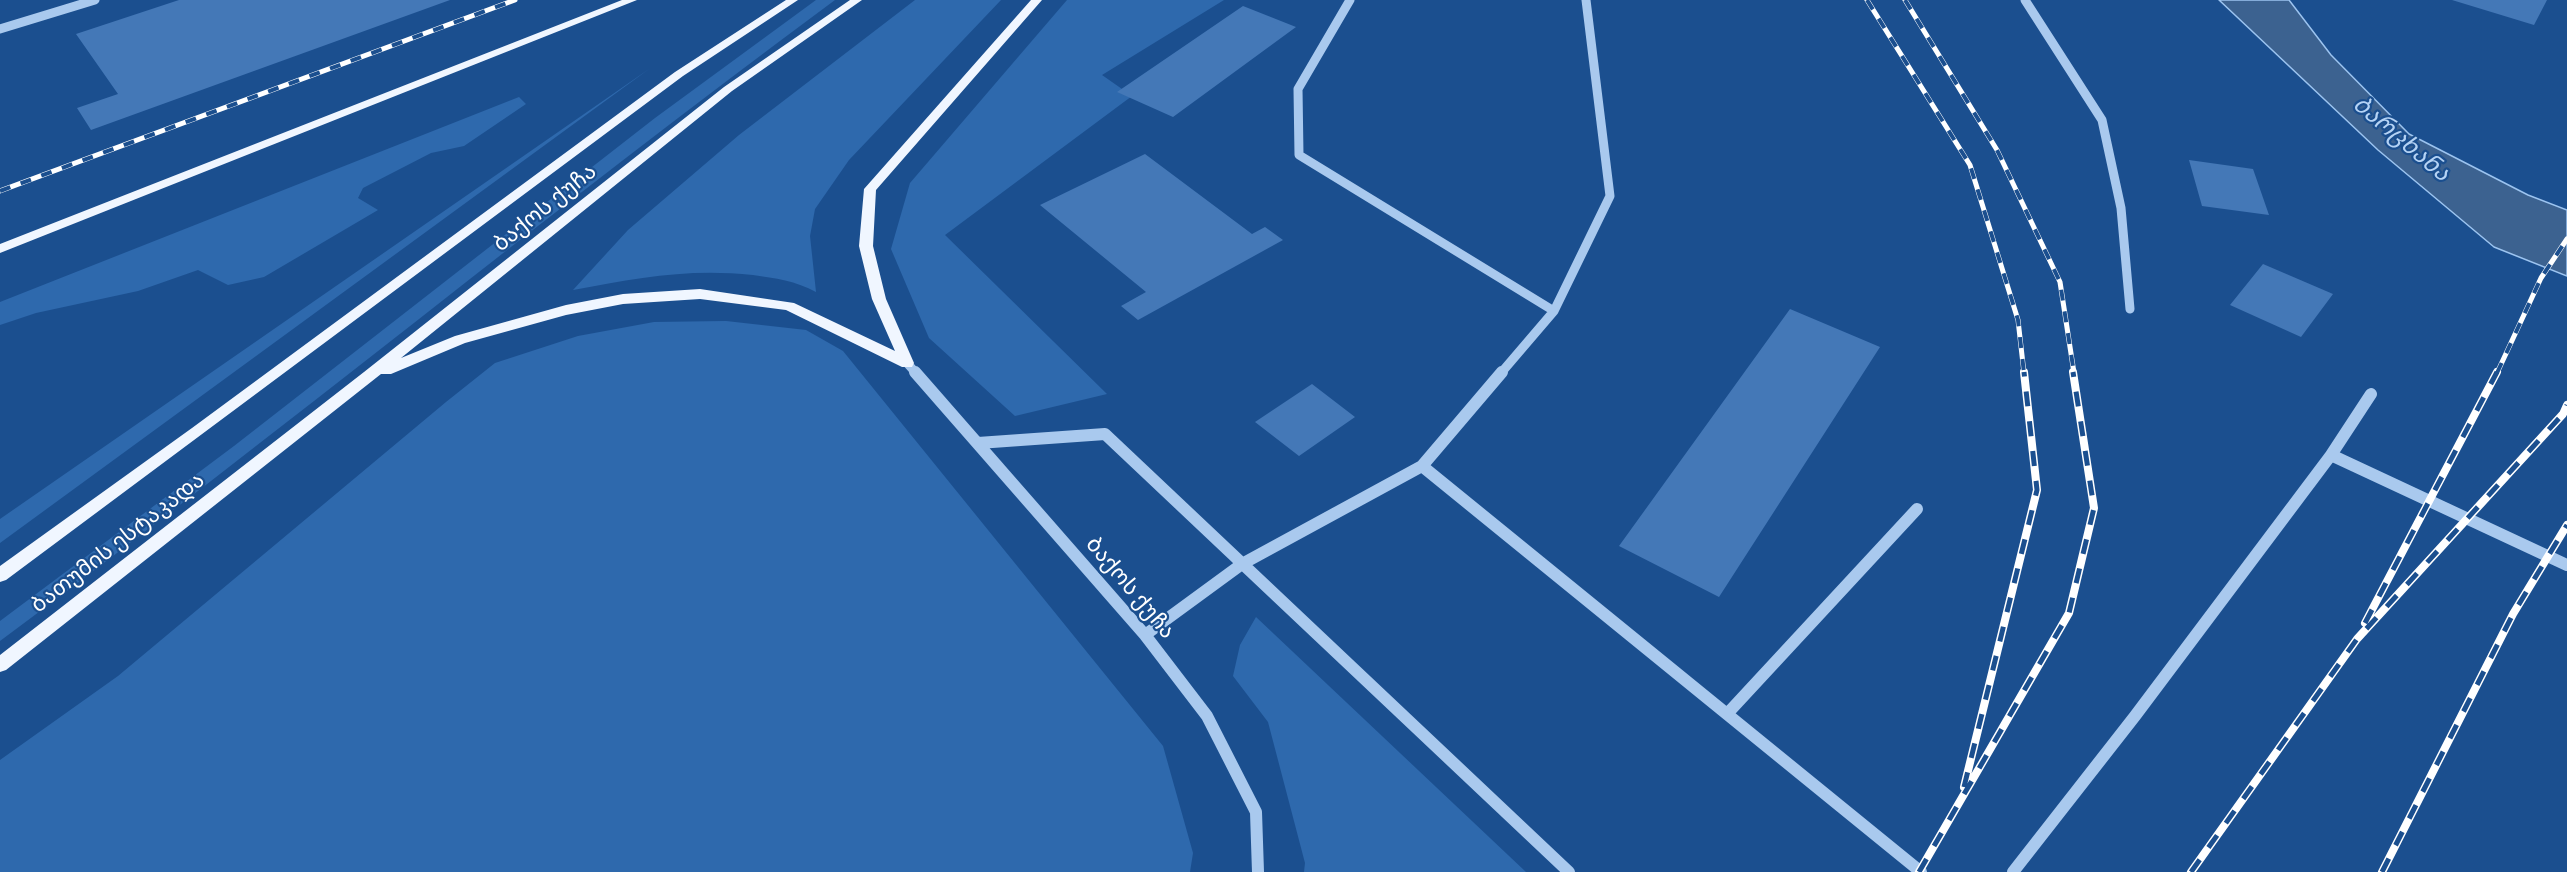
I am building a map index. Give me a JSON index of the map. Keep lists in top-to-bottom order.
{
  "streets": {
    "main road": ["ბაქოს ქუჩა", "ბათუმის ესტაკადა"]
  },
  "crossings": [
    ["ბაქოს ქუჩა", "ბათუმის ესტაკადა"]
  ],
  "water": ["ბარცხანა"]
}
